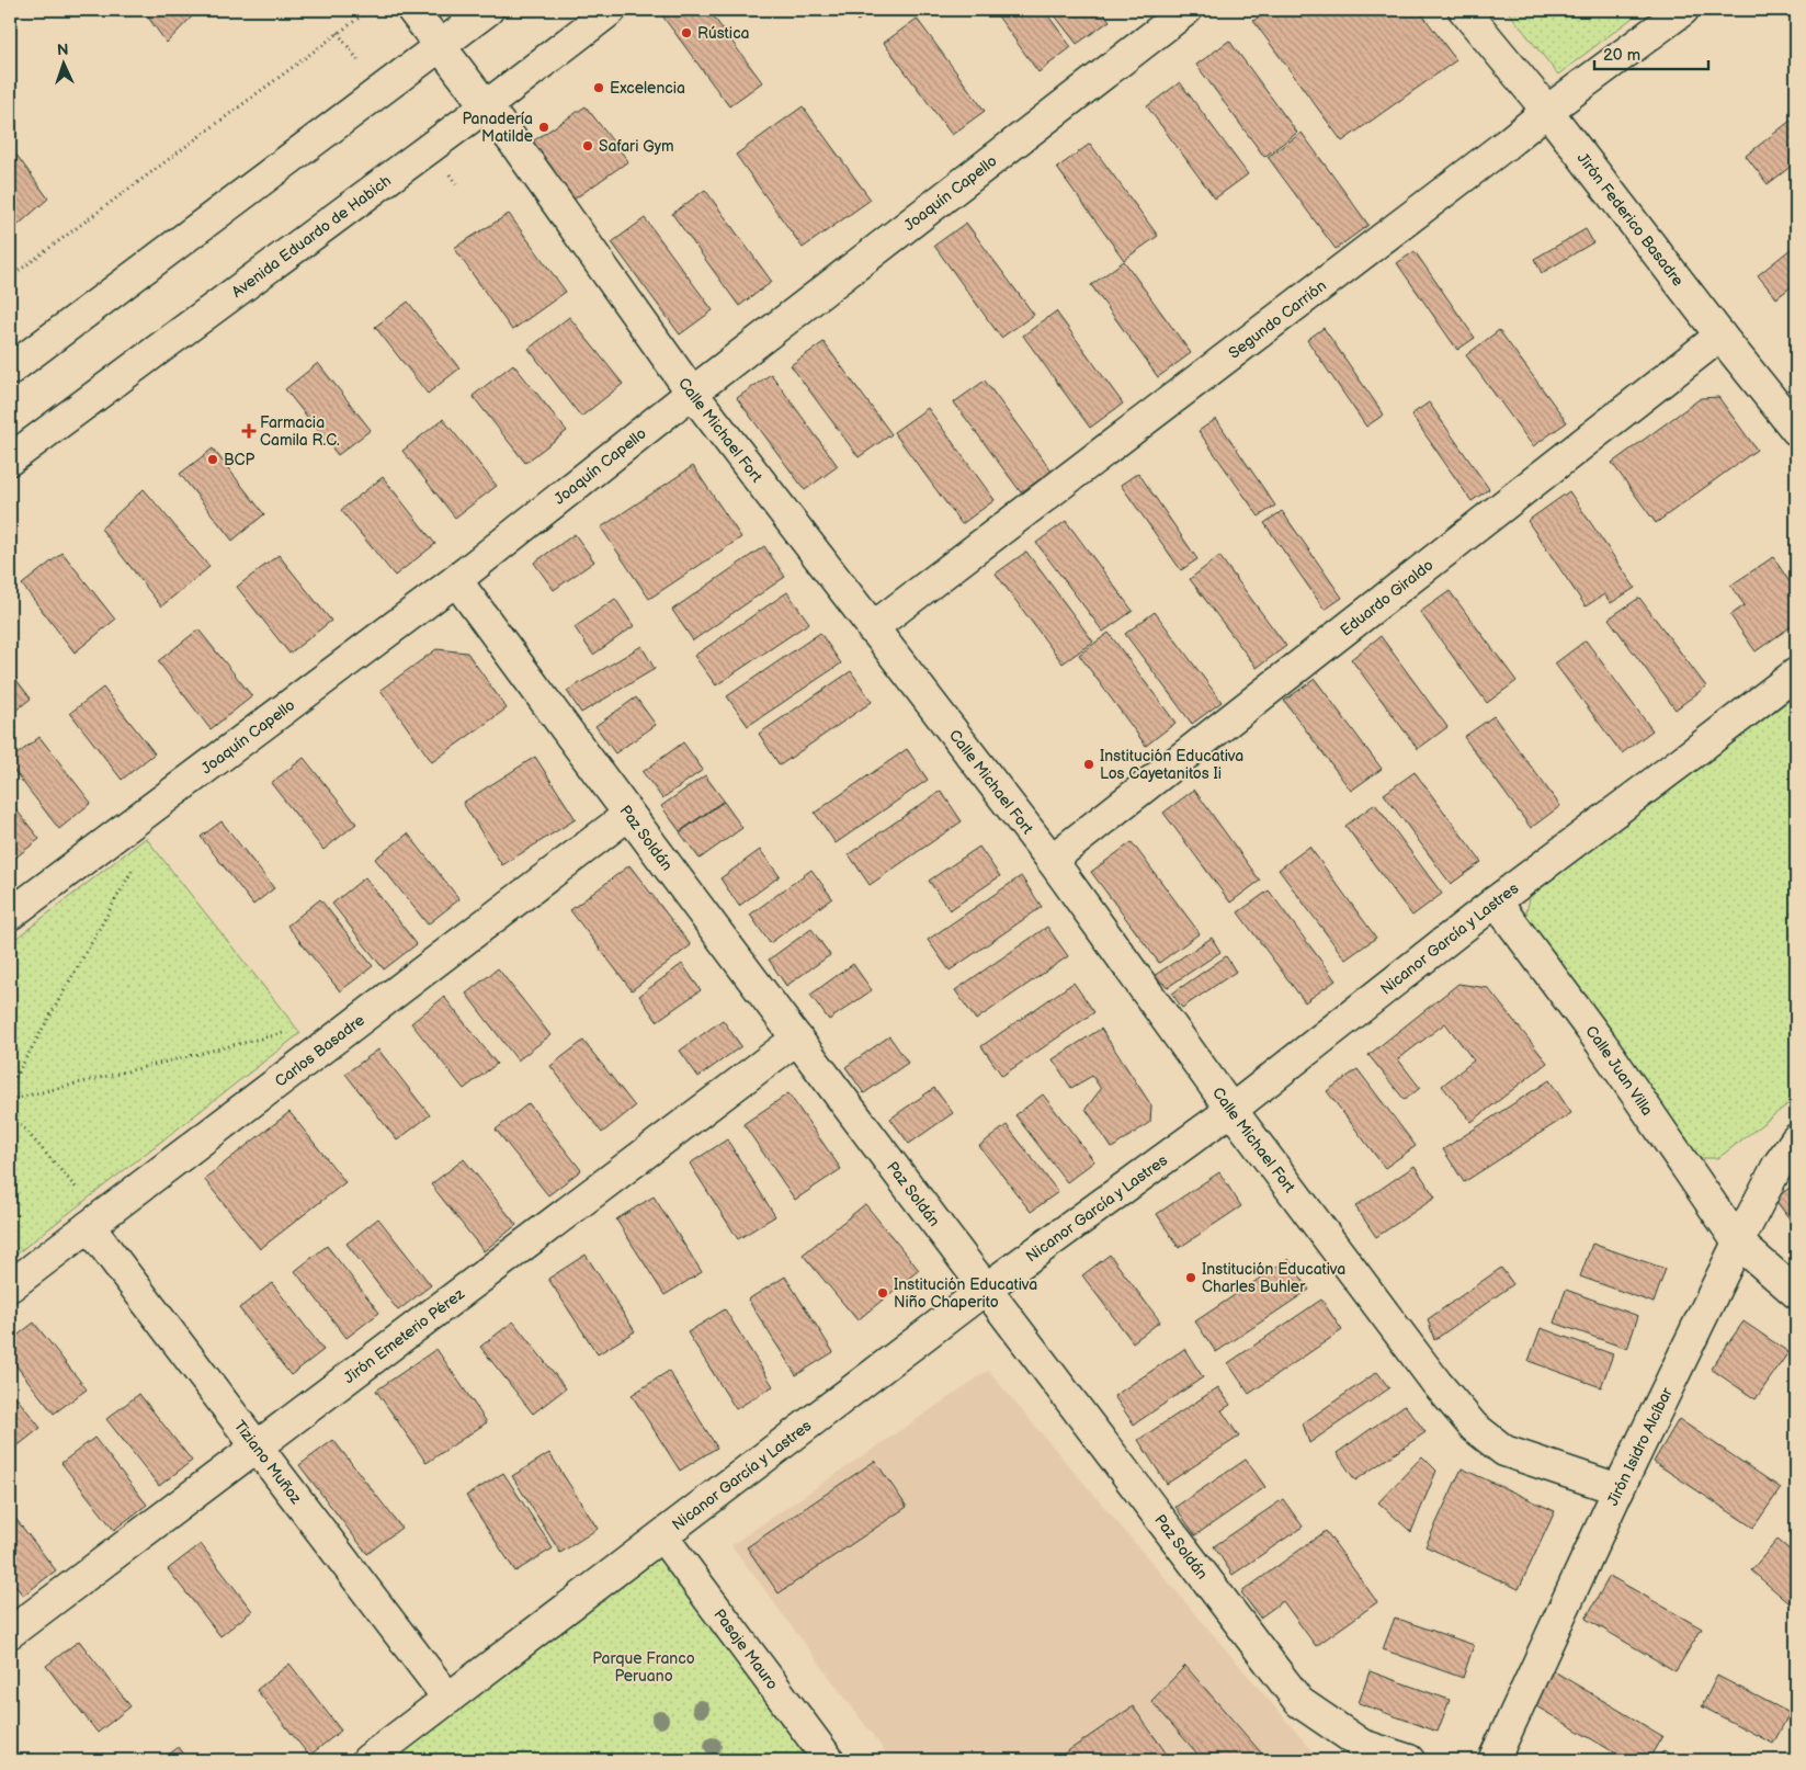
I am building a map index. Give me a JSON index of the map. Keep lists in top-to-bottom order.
{
  "streets": {
    "street": [
      "Joaquín Capello",
      "Jirón Federico Basadre",
      "Avenida Eduardo de Habich",
      "Segundo Carrión",
      "Calle Michael Fort",
      "Eduardo Giraldo",
      "Paz Soldán",
      "Nicanor García y Lastres",
      "Carlos Basadre",
      "Calle Juan Villa",
      "Jirón Emeterio Pérez",
      "Jirón Isidro Alcíbar",
      "Tiziano Muñoz",
      "Pasaje Mauro"
    ]
  },
  "crossings": [
    ["Joaquín Capello", "Calle Michael Fort"],
    ["Joaquín Capello", "Paz Soldán"],
    ["Jirón Federico Basadre", "Segundo Carrión"],
    ["Jirón Federico Basadre", "Eduardo Giraldo"],
    ["Avenida Eduardo de Habich", "Calle Michael Fort"],
    ["Segundo Carrión", "Calle Michael Fort"],
    ["Calle Michael Fort", "Eduardo Giraldo"],
    ["Calle Michael Fort", "Nicanor García y Lastres"],
    ["Calle Michael Fort", "Jirón Isidro Alcíbar"],
    ["Paz Soldán", "Nicanor García y Lastres"],
    ["Paz Soldán", "Carlos Basadre"],
    ["Paz Soldán", "Jirón Emeterio Pérez"],
    ["Nicanor García y Lastres", "Calle Juan Villa"],
    ["Nicanor García y Lastres", "Tiziano Muñoz"],
    ["Nicanor García y Lastres", "Pasaje Mauro"],
    ["Carlos Basadre", "Tiziano Muñoz"],
    ["Calle Juan Villa", "Jirón Isidro Alcíbar"],
    ["Jirón Emeterio Pérez", "Tiziano Muñoz"]
  ],
  "parks": ["Parque Franco Peruano"],
  "places": {
    "other": [
      "Rústica",
      "Excelencia",
      "Panadería Matilde",
      "Safari Gym",
      "BCP",
      "Institución Educativa Los Cayetanitos Ii",
      "Institución Educativa Charles Buhler",
      "Institución Educativa Niño Chaperito"
    ],
    "health": ["Farmacia Camila R.C."]
  },
  "scale_bar": "20 m",
  "north": "top"
}
